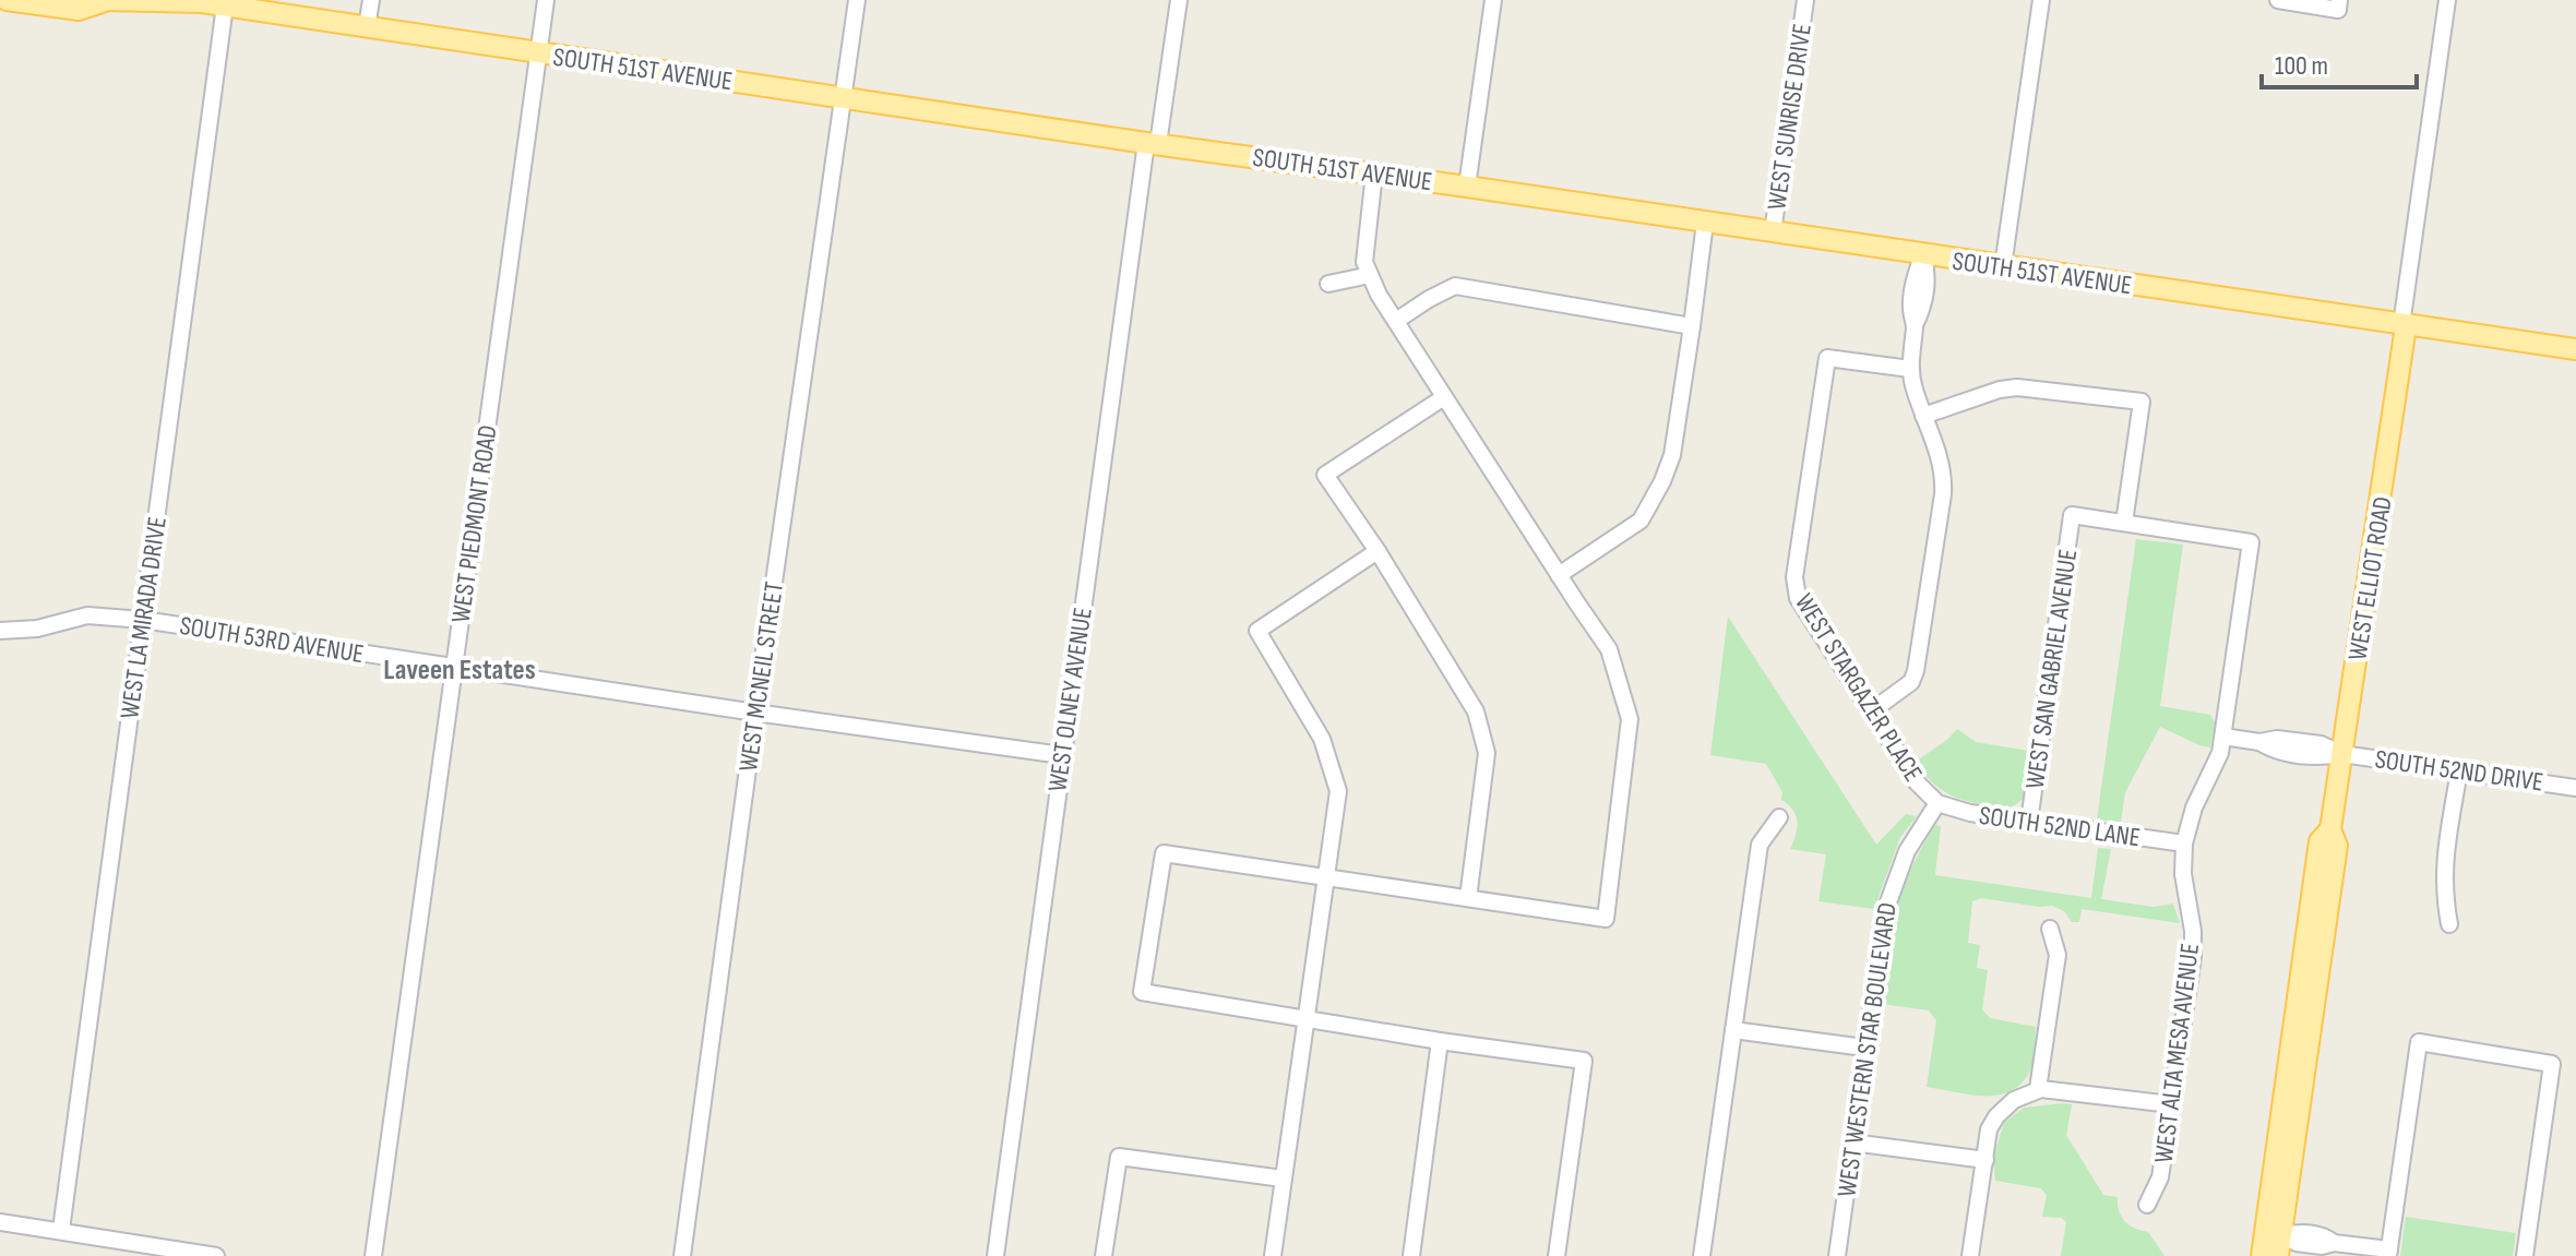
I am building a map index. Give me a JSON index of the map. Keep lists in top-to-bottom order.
{
  "streets": {
    "main road": ["SOUTH 51ST AVENUE", "WEST ELLIOT ROAD"],
    "street": [
      "WEST SUNRISE DRIVE",
      "WEST PIEDMONT ROAD",
      "WEST LA MIRADA DRIVE",
      "SOUTH 53RD AVENUE",
      "WEST SAN GABRIEL AVENUE",
      "WEST MCNEIL STREET",
      "WEST STARGAZER PLACE",
      "WEST OLNEY AVENUE",
      "SOUTH 52ND DRIVE",
      "SOUTH 52ND LANE",
      "WEST WESTERN STAR BOULEVARD",
      "WEST ALTA MESA AVENUE"
    ]
  },
  "crossings": [
    ["SOUTH 51ST AVENUE", "WEST SUNRISE DRIVE"],
    ["SOUTH 51ST AVENUE", "WEST PIEDMONT ROAD"],
    ["SOUTH 51ST AVENUE", "WEST ELLIOT ROAD"],
    ["SOUTH 51ST AVENUE", "WEST LA MIRADA DRIVE"],
    ["SOUTH 51ST AVENUE", "WEST MCNEIL STREET"],
    ["SOUTH 51ST AVENUE", "WEST OLNEY AVENUE"],
    ["WEST PIEDMONT ROAD", "SOUTH 53RD AVENUE"],
    ["WEST ELLIOT ROAD", "SOUTH 52ND DRIVE"],
    ["WEST LA MIRADA DRIVE", "SOUTH 53RD AVENUE"],
    ["SOUTH 53RD AVENUE", "WEST MCNEIL STREET"],
    ["SOUTH 53RD AVENUE", "WEST OLNEY AVENUE"],
    ["WEST SAN GABRIEL AVENUE", "SOUTH 52ND LANE"],
    ["WEST SAN GABRIEL AVENUE", "WEST ALTA MESA AVENUE"],
    ["WEST STARGAZER PLACE", "SOUTH 52ND LANE"],
    ["WEST STARGAZER PLACE", "WEST WESTERN STAR BOULEVARD"],
    ["SOUTH 52ND DRIVE", "WEST ALTA MESA AVENUE"],
    ["SOUTH 52ND LANE", "WEST WESTERN STAR BOULEVARD"],
    ["SOUTH 52ND LANE", "WEST ALTA MESA AVENUE"]
  ],
  "districts": ["Laveen Estates"],
  "scale_bar": "100 m"
}
